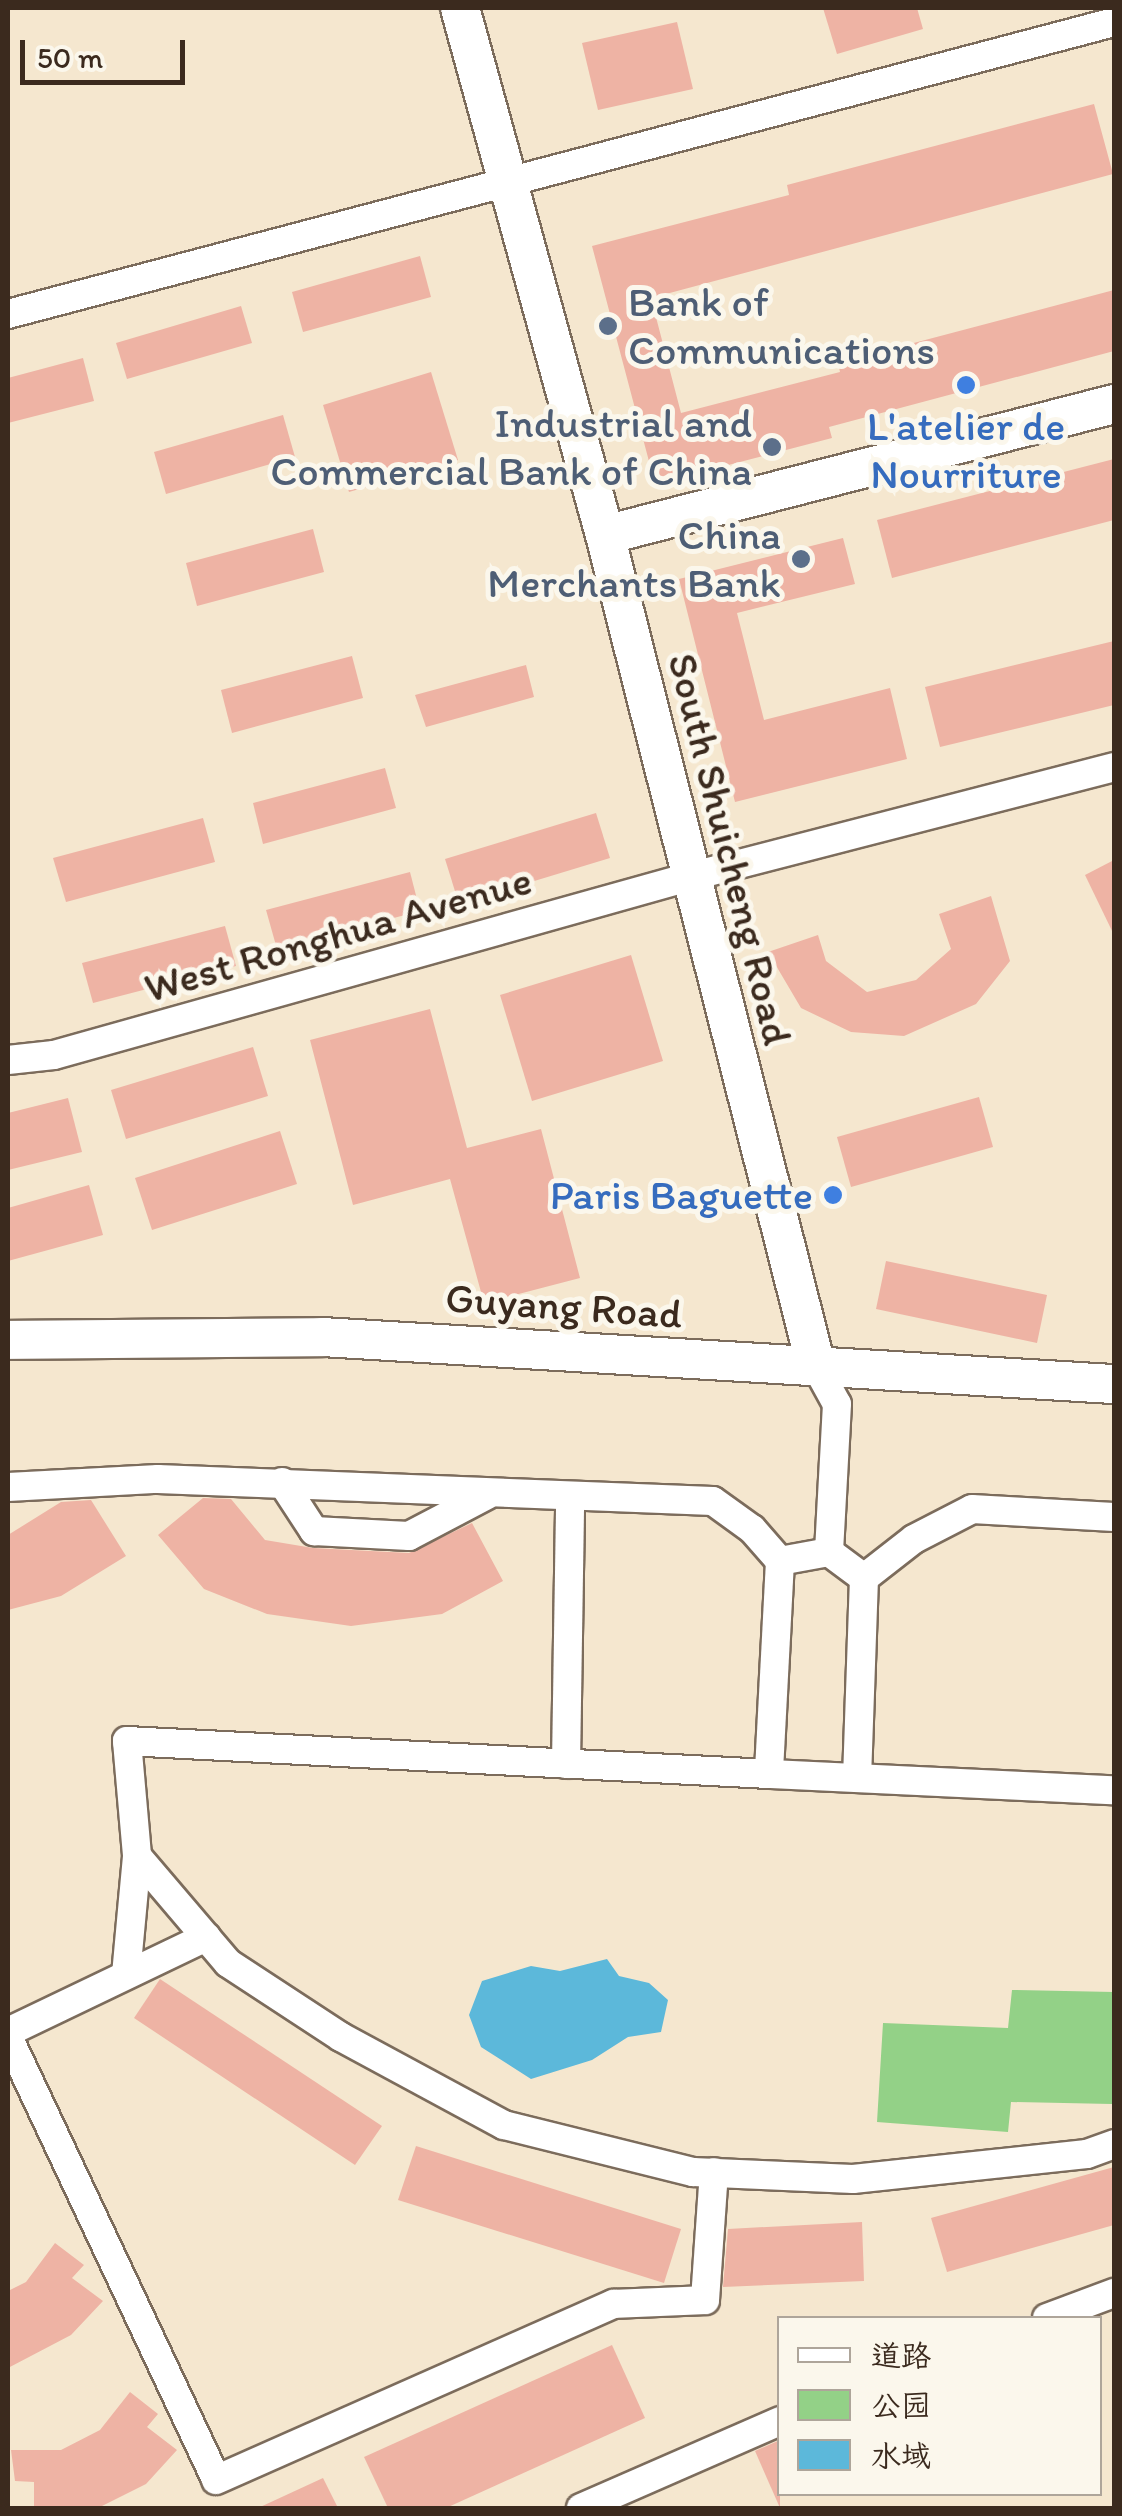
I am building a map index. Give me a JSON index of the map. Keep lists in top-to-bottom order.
{
  "streets": {
    "street": ["South Shuicheng Road", "West Ronghua Avenue", "Guyang Road"]
  },
  "crossings": [
    ["South Shuicheng Road", "West Ronghua Avenue"],
    ["South Shuicheng Road", "Guyang Road"]
  ],
  "places": [
    "Bank of Communications",
    "L'atelier de Nourriture",
    "Industrial and Commercial Bank of China",
    "China Merchants Bank",
    "Paris Baguette"
  ],
  "legend": ["道路", "公园", "水域"],
  "scale_bar": "50 m"
}
